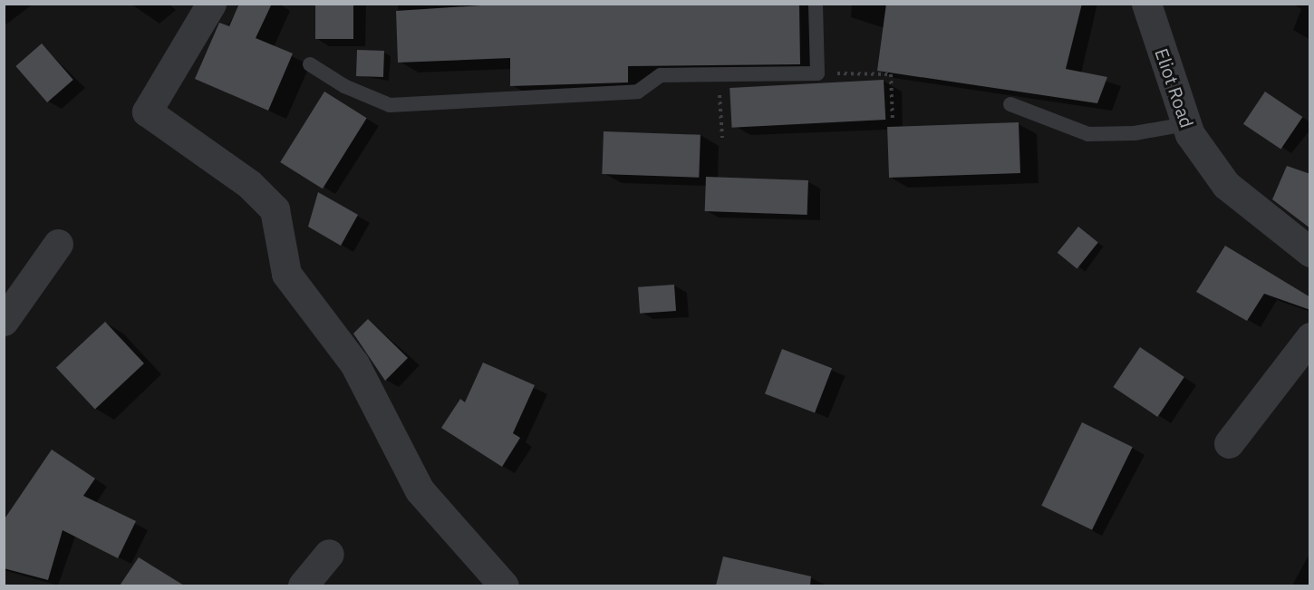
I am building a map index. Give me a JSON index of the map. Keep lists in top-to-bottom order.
{
  "streets": {
    "street": ["Eliot Road"]
  }
}
